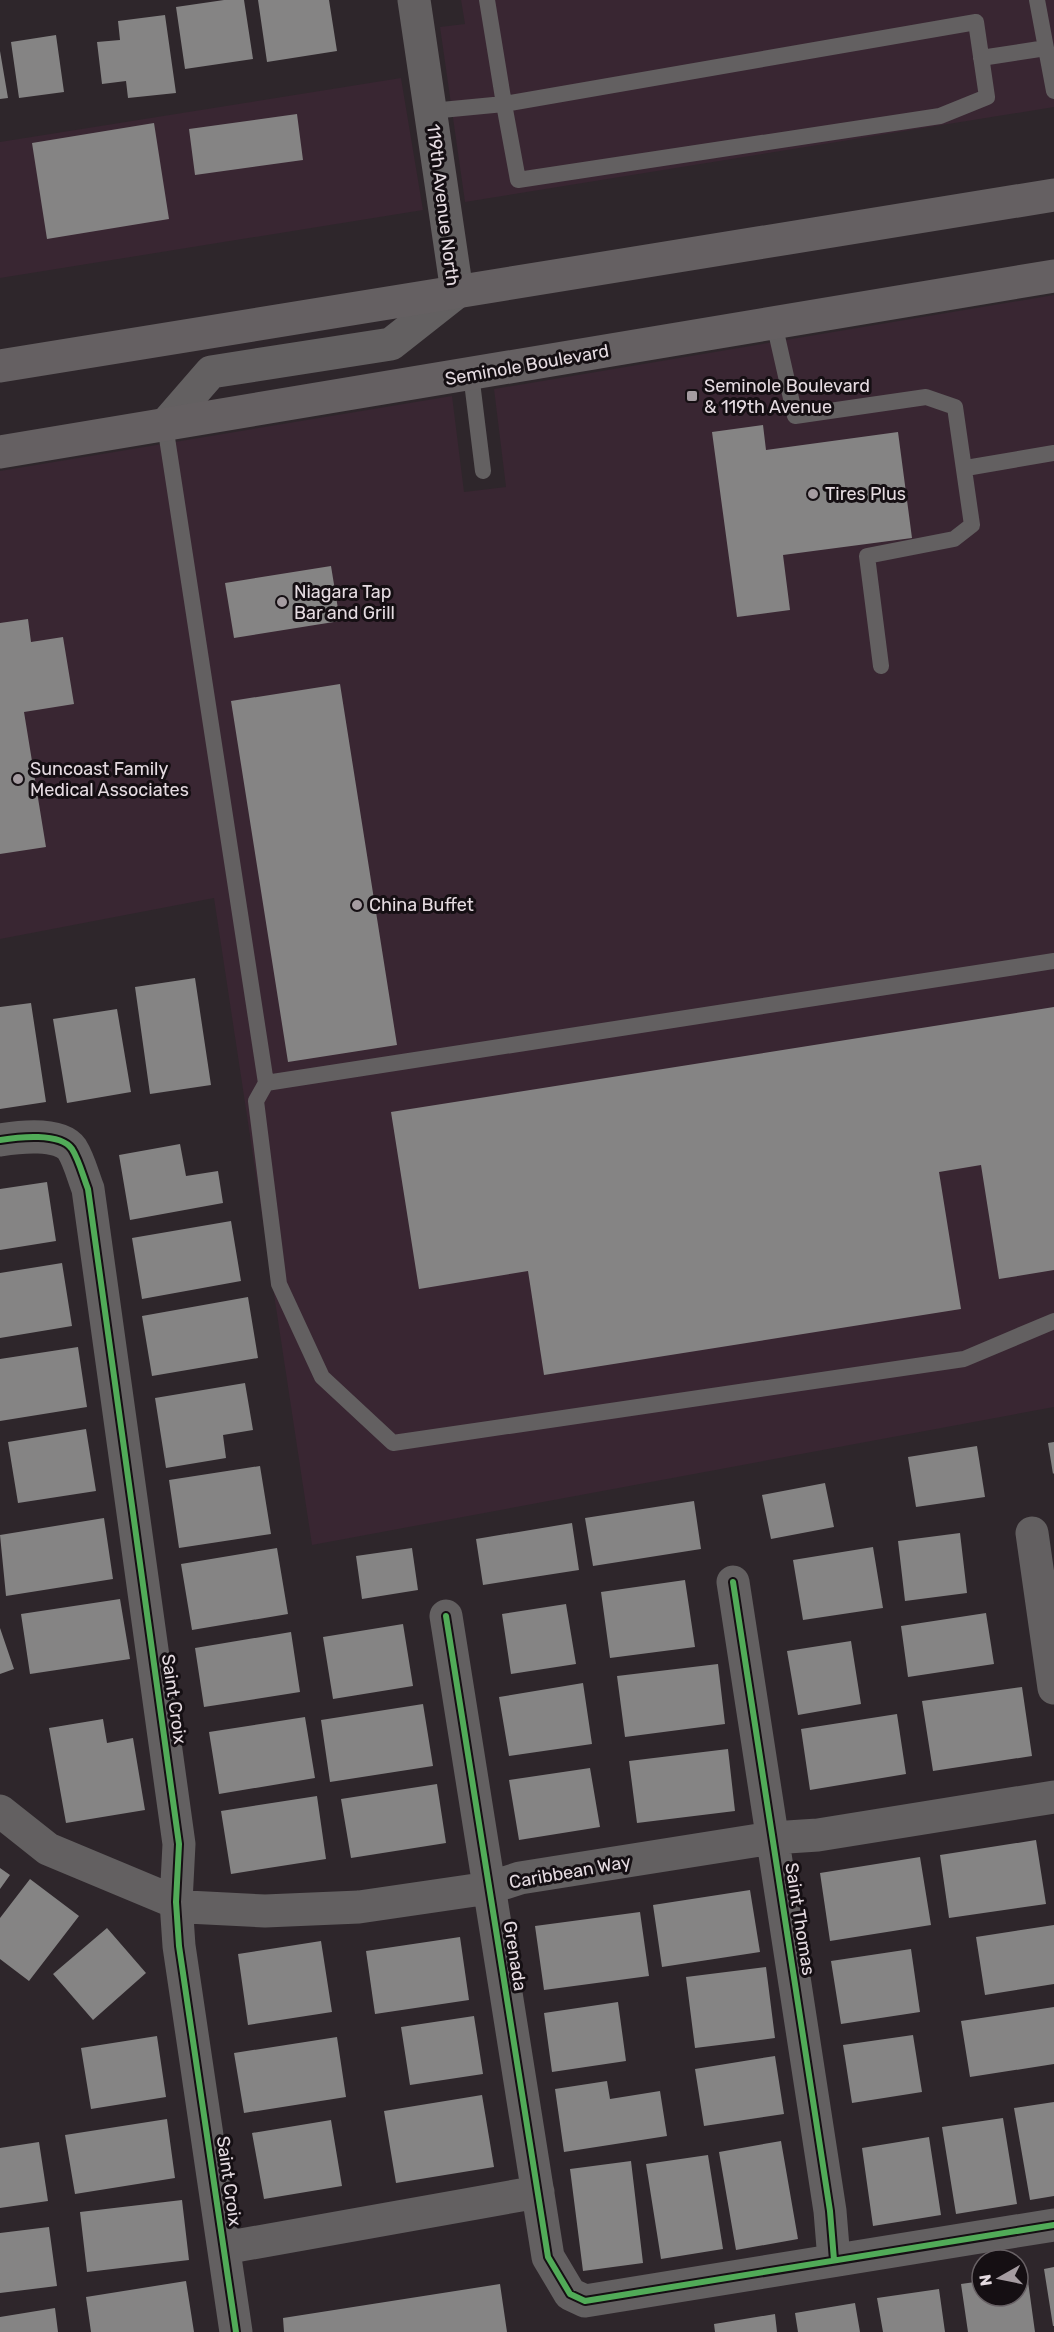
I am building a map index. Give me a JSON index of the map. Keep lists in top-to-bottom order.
{
  "streets": {
    "main road": ["Seminole Boulevard"],
    "street": [
      "119th Avenue North",
      "Saint Croix",
      "Caribbean Way",
      "Saint Thomas",
      "Grenada"
    ]
  },
  "crossings": [
    ["119th Avenue North", "Seminole Boulevard"],
    ["Saint Croix", "Caribbean Way"],
    ["Caribbean Way", "Saint Thomas"],
    ["Caribbean Way", "Grenada"],
    ["Saint Thomas", "Grenada"]
  ],
  "places": {
    "transit": ["Seminole Boulevard & 119th Avenue"],
    "other": [
      "Tires Plus",
      "Niagara Tap Bar and Grill",
      "Suncoast Family Medical Associates",
      "China Buffet"
    ]
  },
  "north": "left"
}
